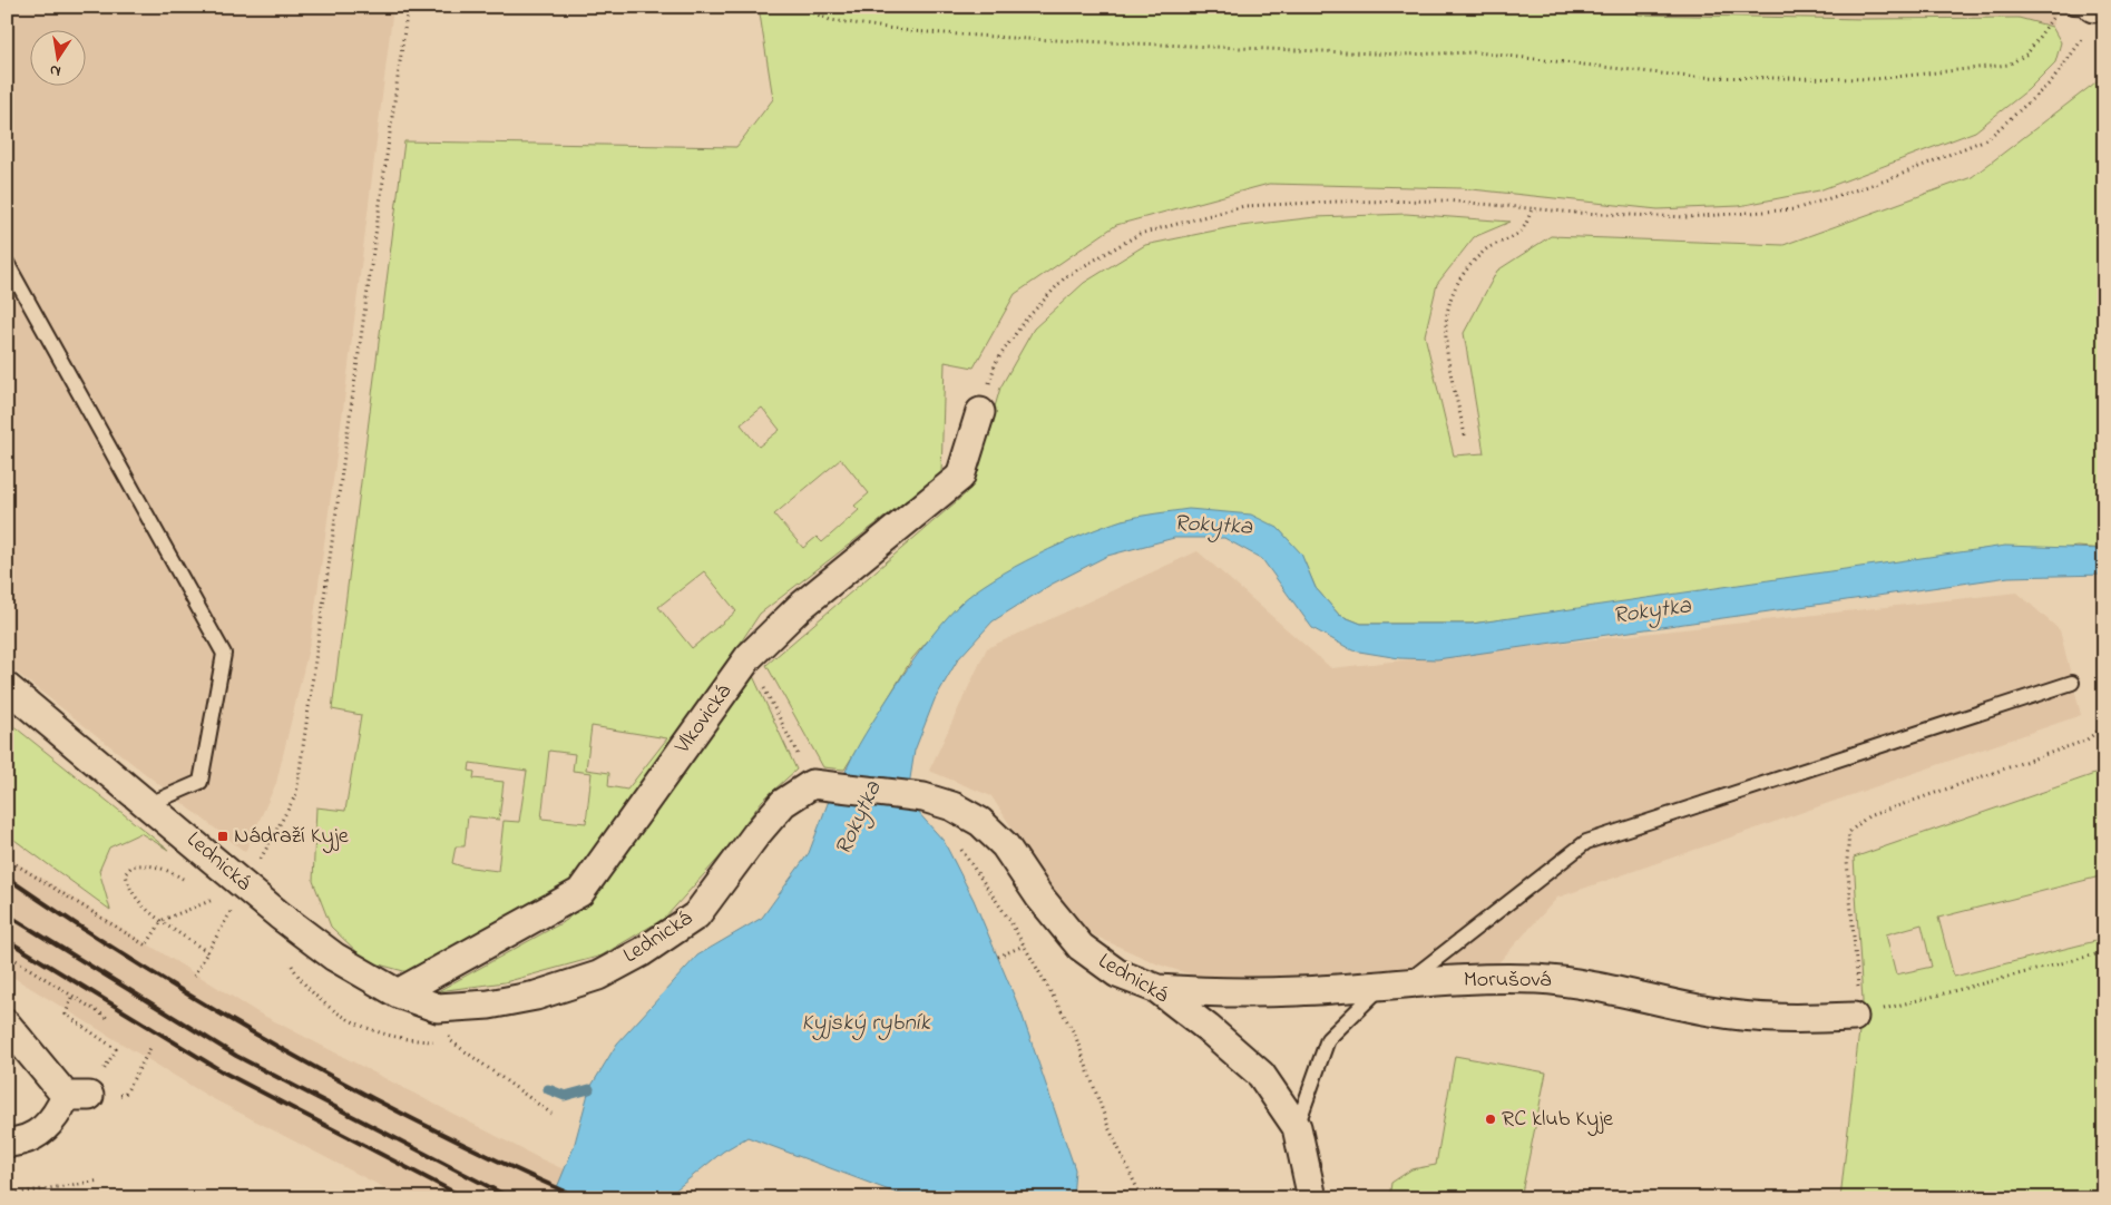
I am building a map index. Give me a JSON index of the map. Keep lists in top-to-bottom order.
{
  "streets": {
    "street": ["Vlkovická", "Lednická", "Morušová"]
  },
  "crossings": [
    ["Vlkovická", "Lednická"],
    ["Lednická", "Morušová"]
  ],
  "water": ["Rokytka", "Kyjský rybník"],
  "places": {
    "transit": ["Nádraží Kyje"],
    "other": ["RC klub Kyje"]
  },
  "north": "bottom"
}
